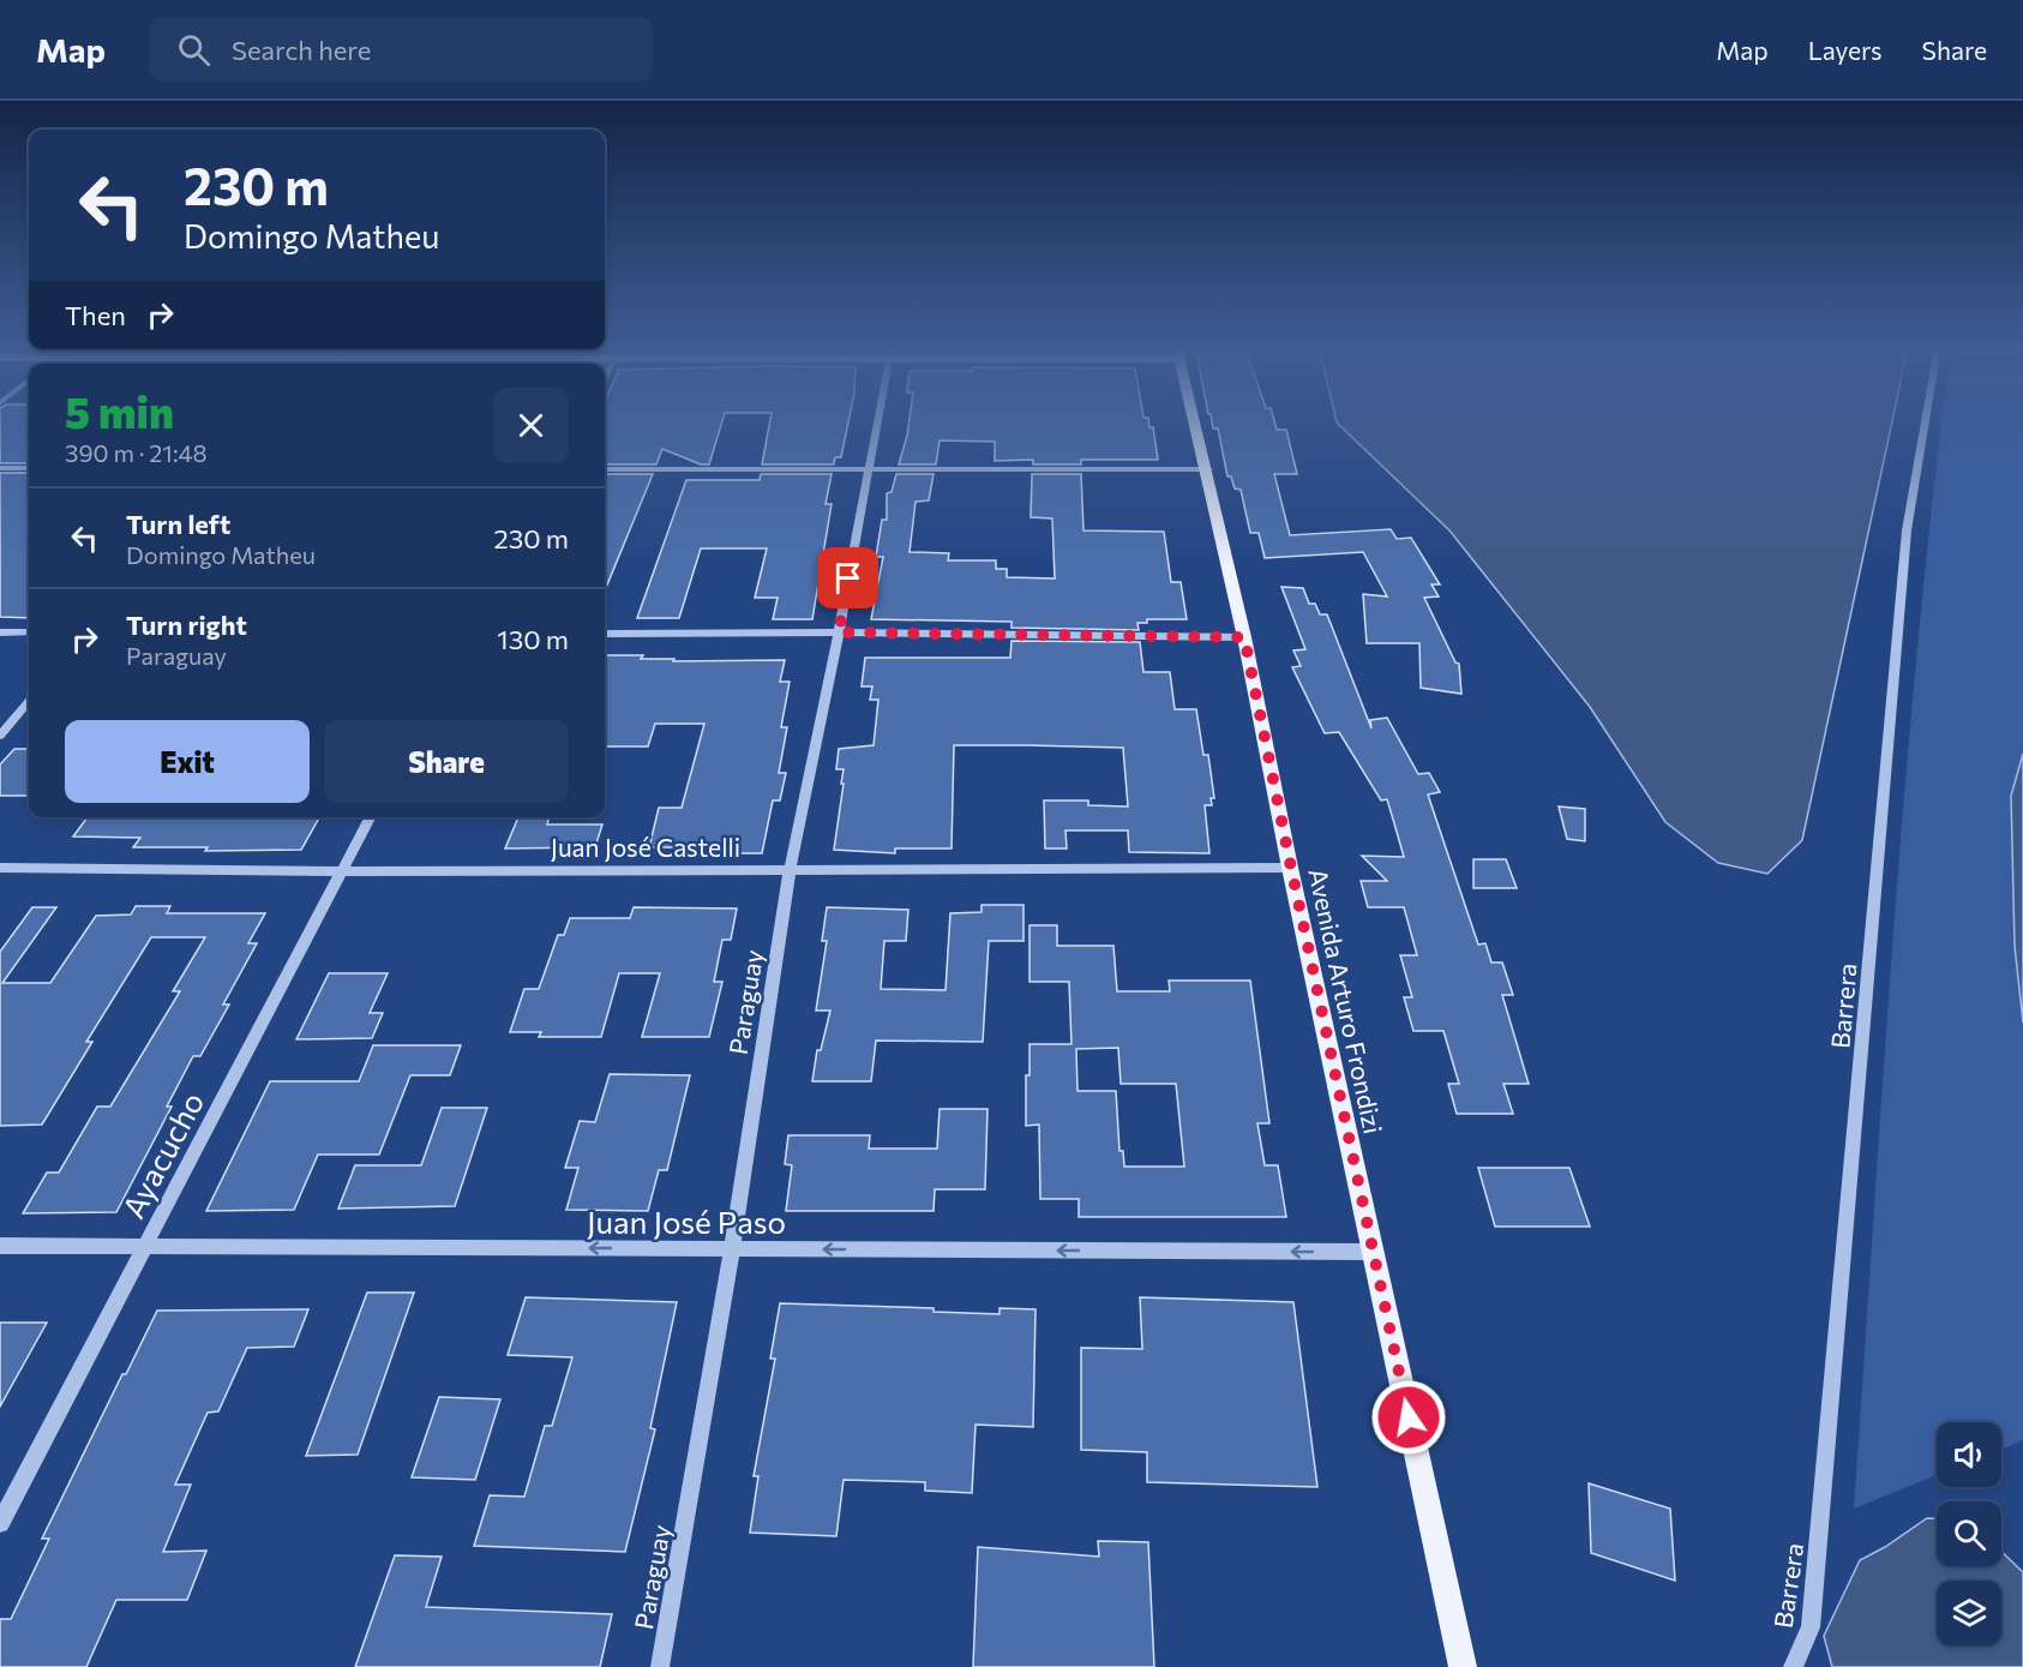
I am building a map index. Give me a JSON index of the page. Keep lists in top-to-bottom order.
{
  "streets": {
    "main road": ["Avenida Arturo Frondizi"],
    "street": [
      "Juan José Castelli",
      "Paraguay",
      "Barrera",
      "Ayacucho",
      "Juan José Paso"
    ]
  },
  "crossings": [
    ["Juan José Castelli", "Avenida Arturo Frondizi"],
    ["Juan José Castelli", "Paraguay"],
    ["Juan José Castelli", "Ayacucho"],
    ["Avenida Arturo Frondizi", "Juan José Paso"],
    ["Paraguay", "Juan José Paso"],
    ["Ayacucho", "Juan José Paso"]
  ],
  "one_way": ["Juan José Paso"],
  "page": {
    "header": "Map",
    "search": "Search here",
    "nav": ["Map", "Layers", "Share"],
    "turn": ["230 m", "Domingo Matheu"],
    "then": "Then",
    "heading": ["5 min", "390 m · 21:48"],
    "list": [
      {
        "name": "Turn left",
        "note": "Domingo Matheu",
        "value": "230 m"
      },
      {
        "name": "Turn right",
        "note": "Paraguay",
        "value": "130 m"
      }
    ],
    "buttons": ["Exit", "Share"]
  }
}
